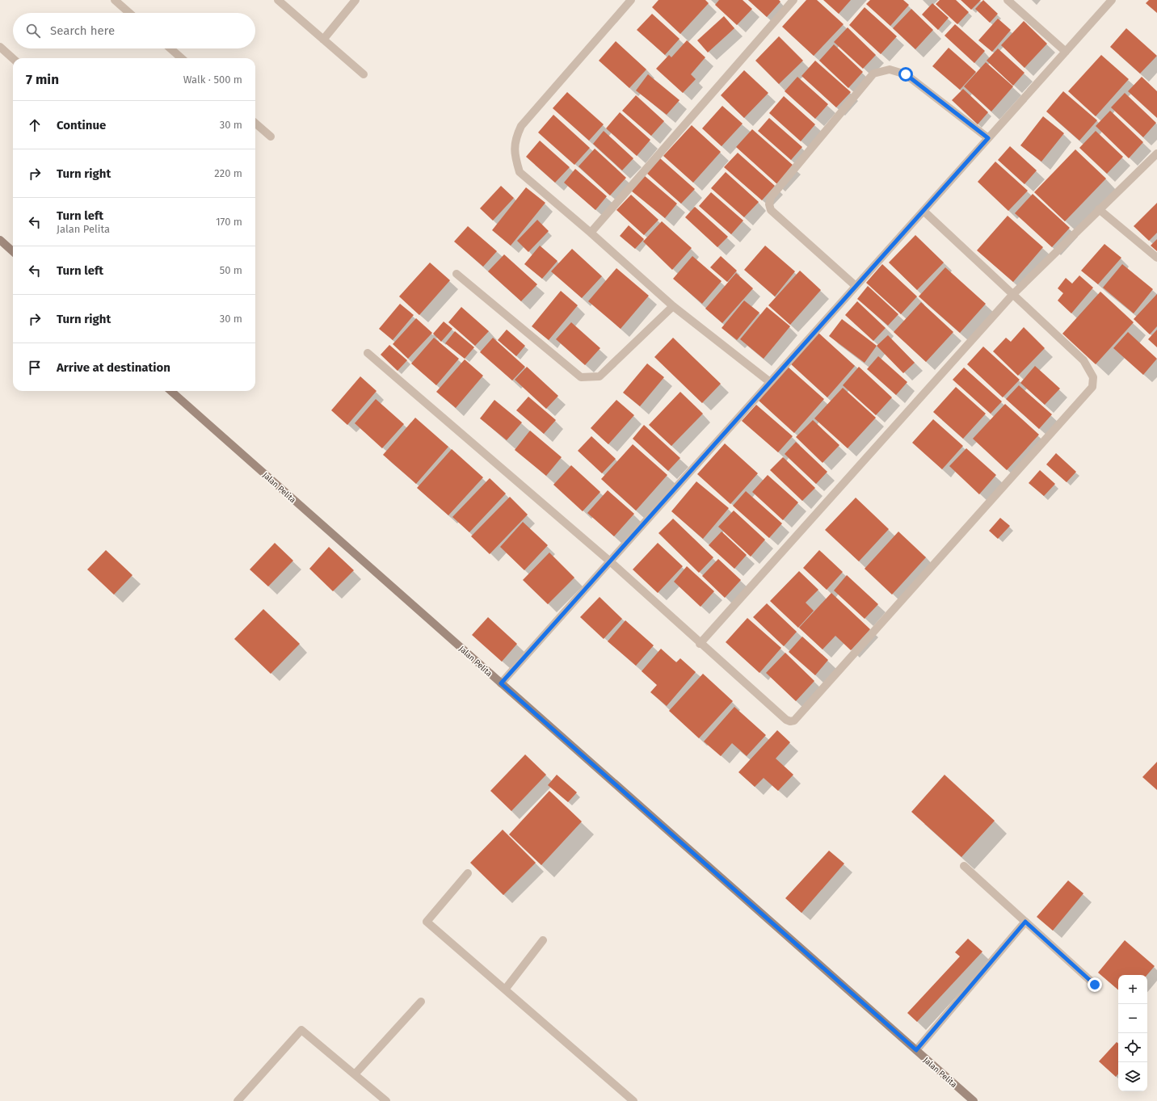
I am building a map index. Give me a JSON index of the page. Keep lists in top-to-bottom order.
{
  "streets": {
    "street": ["Jalan Pelita"]
  },
  "page": {
    "search": "Search here",
    "heading": ["7 min", "Walk · 500 m"],
    "list": [
      ["Continue", "30 m"],
      ["Turn right", "220 m"],
      ["Turn left", "Jalan Pelita", "170 m"],
      ["Turn left", "50 m"],
      ["Turn right", "30 m"],
      "Arrive at destination"
    ],
    "map_buttons": ["+", "−"]
  }
}
